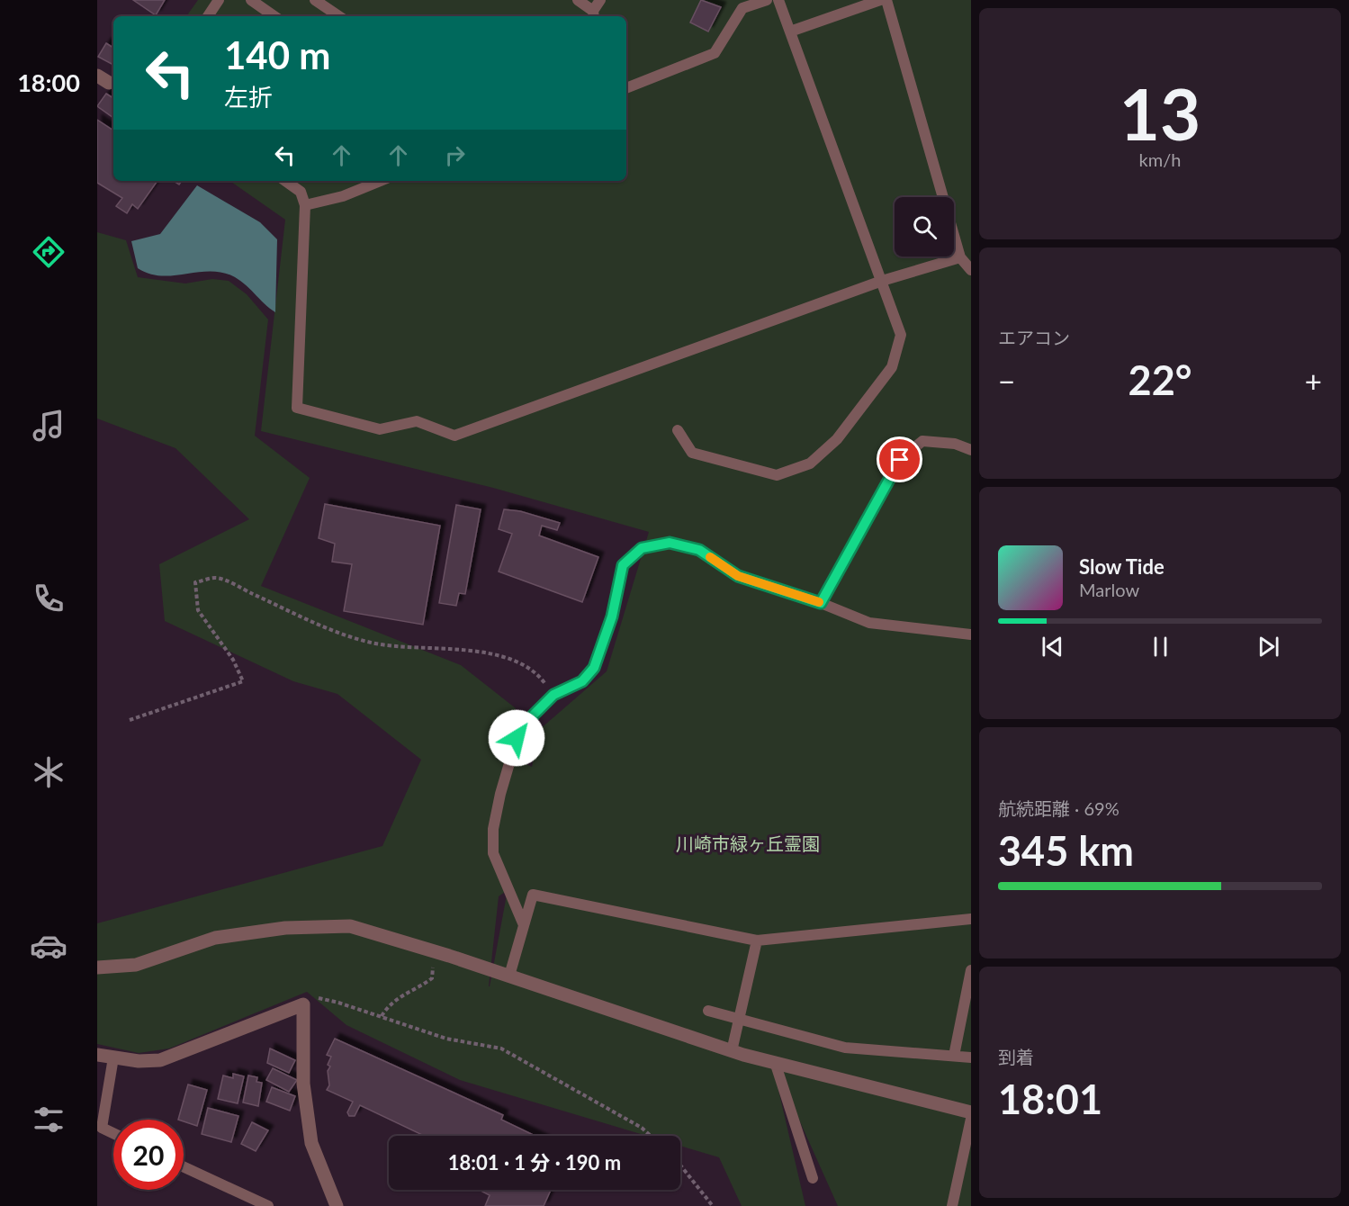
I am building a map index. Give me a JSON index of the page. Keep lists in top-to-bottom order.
{
  "parks": ["川崎市緑ヶ丘霊園"],
  "page": {
    "tabs": "18:00",
    "tile": [
      ["13", "km/h"],
      "エアコン",
      ["航続距離 · 69%", "345 km"],
      ["到着", "18:01"]
    ],
    "turn": ["140 m", "左折"],
    "heat": ["−", "22°", "+"],
    "song": ["Slow Tide", "Marlow"],
    "limit": "20",
    "trip": "18:01 · 1 分 · 190 m"
  }
}
